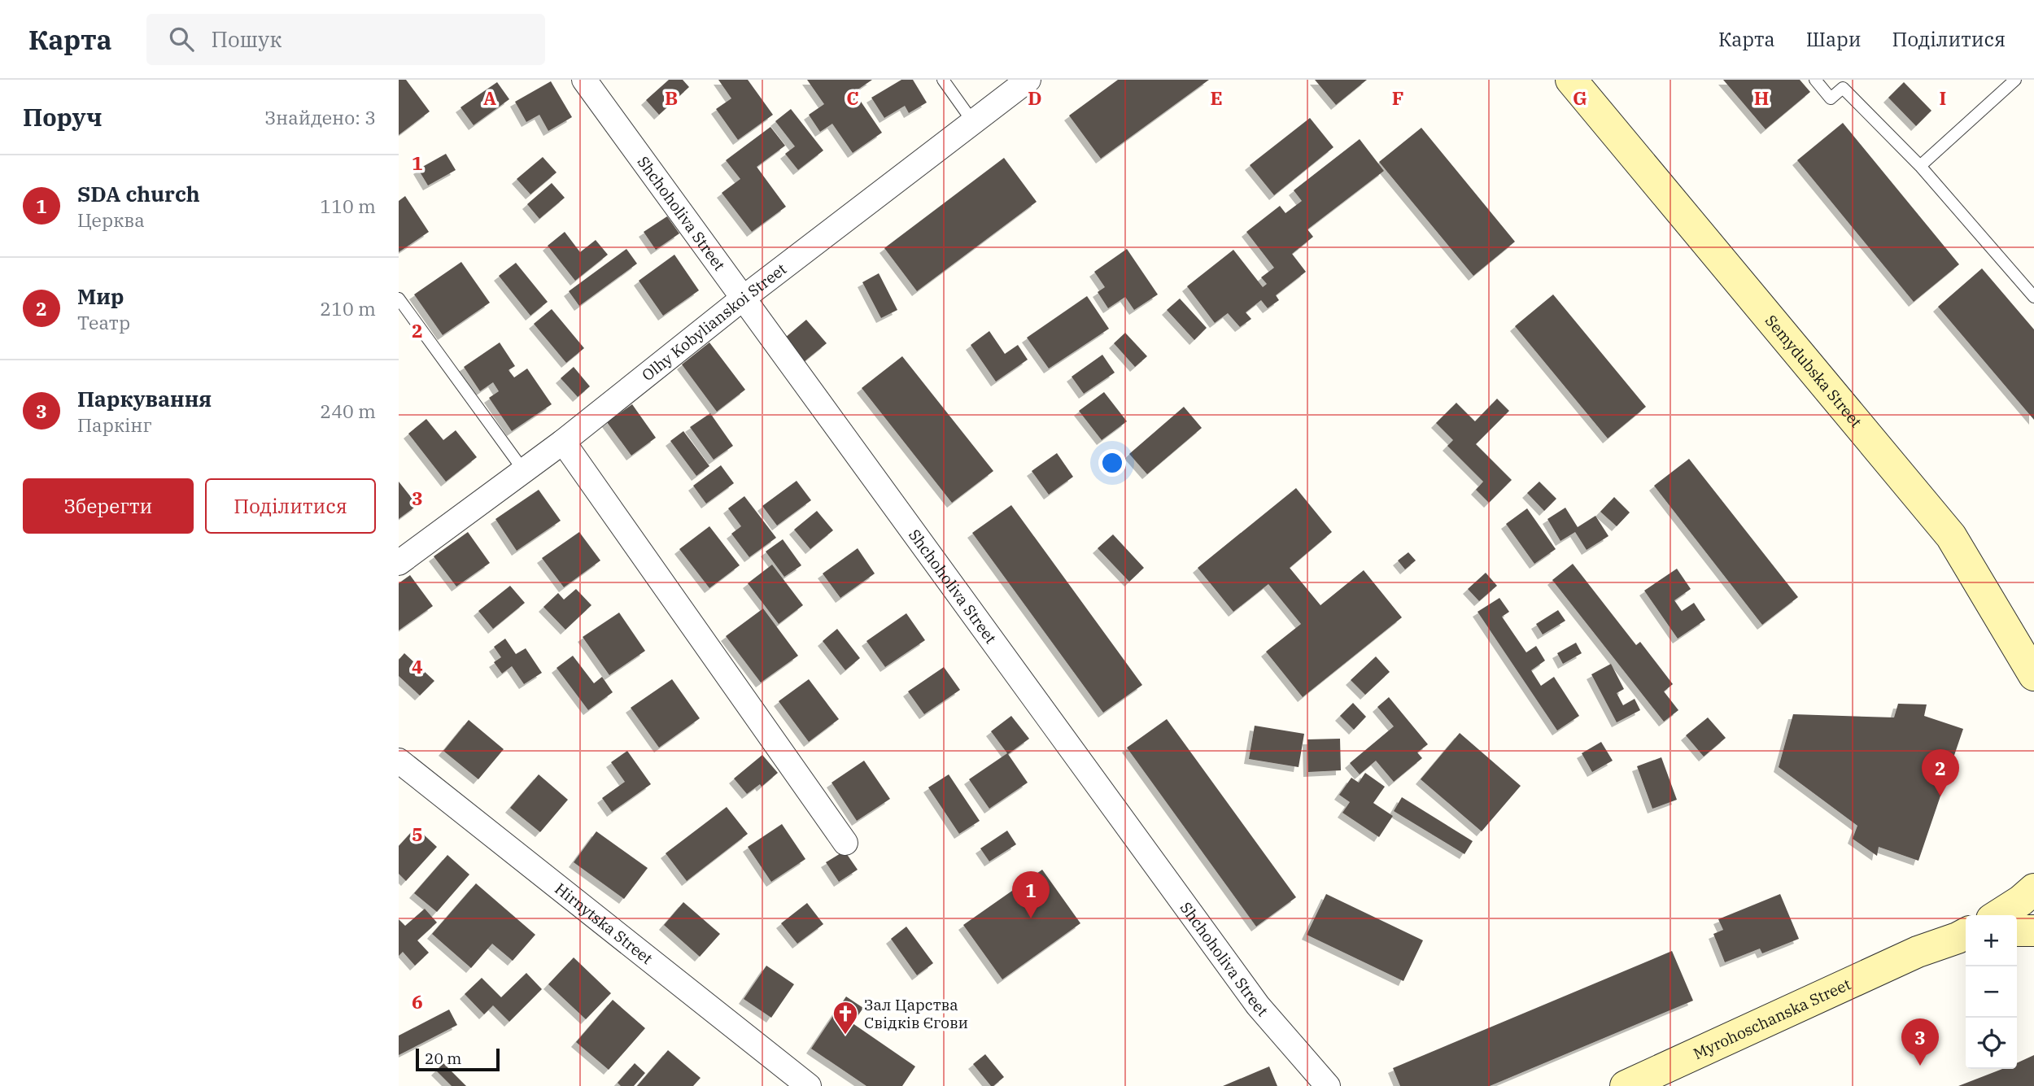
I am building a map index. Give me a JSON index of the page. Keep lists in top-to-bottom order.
{
  "streets": {
    "street": [
      "Shchoholiva Street",
      "Olhy Kobylianskoi Street",
      "Semydubska Street",
      "Hirnytska Street",
      "Myrohoschanska Street"
    ]
  },
  "crossings": [
    ["Shchoholiva Street", "Olhy Kobylianskoi Street"]
  ],
  "places": {
    "church": ["Зал Царства Свідків Єгови"]
  },
  "scale_bar": "20 m",
  "page": {
    "header": "Карта",
    "search": "Пошук",
    "nav": ["Карта", "Шари", "Поділитися"],
    "heading": ["Поруч", "Знайдено: 3"],
    "list": [
      {
        "mark": "1",
        "name": "SDA church",
        "note": "Церква",
        "value": "110 m"
      },
      {
        "mark": "2",
        "name": "Мир",
        "note": "Театр",
        "value": "210 m"
      },
      {
        "mark": "3",
        "name": "Паркування",
        "note": "Паркінг",
        "value": "240 m"
      }
    ],
    "buttons": ["Зберегти", "Поділитися"],
    "pins": ["2", "1", "3"],
    "map_buttons": ["+", "−"],
    "scale": "20 m"
  },
  "grid": {
    "columns": [
      "A",
      "B",
      "C",
      "D",
      "E",
      "F",
      "G",
      "H",
      "I"
    ],
    "rows": [
      "1",
      "2",
      "3",
      "4",
      "5",
      "6"
    ]
  }
}
